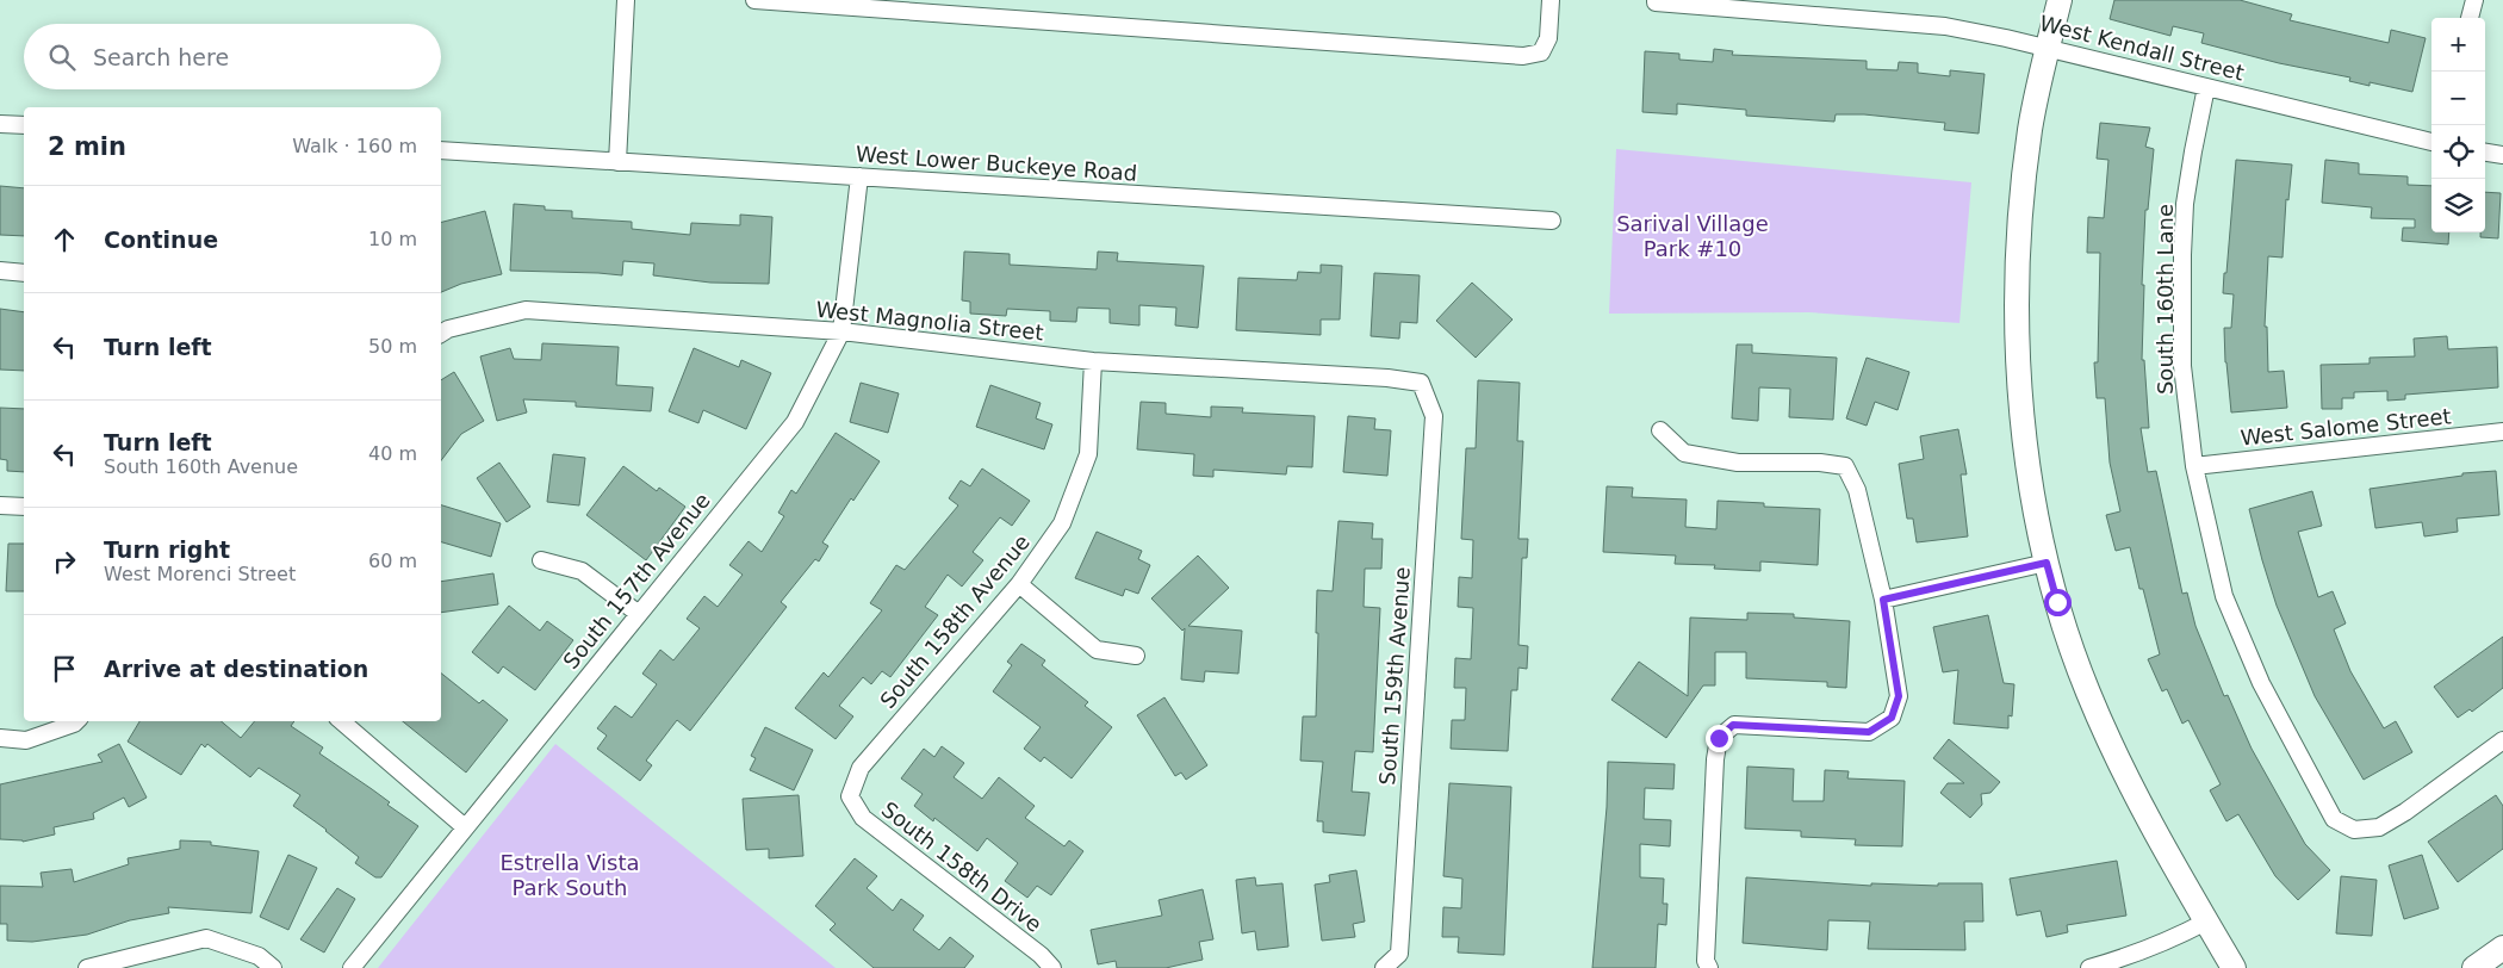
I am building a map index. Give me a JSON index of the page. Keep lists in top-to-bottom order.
{
  "streets": {
    "street": [
      "West Kendall Street",
      "West Lower Buckeye Road",
      "South 160th Lane",
      "West Magnolia Street",
      "West Salome Street",
      "South 157th Avenue",
      "South 158th Avenue",
      "South 159th Avenue",
      "South 158th Drive"
    ]
  },
  "crossings": [
    ["West Kendall Street", "South 160th Lane"],
    ["West Lower Buckeye Road", "South 157th Avenue"],
    ["South 160th Lane", "West Salome Street"],
    ["West Magnolia Street", "South 157th Avenue"],
    ["West Magnolia Street", "South 158th Avenue"],
    ["West Magnolia Street", "South 159th Avenue"],
    ["South 158th Avenue", "South 158th Drive"]
  ],
  "parks": ["Sarival Village Park #10", "Estrella Vista Park South"],
  "page": {
    "map_buttons": ["+", "−"],
    "search": "Search here",
    "heading": ["2 min", "Walk · 160 m"],
    "list": [
      ["Continue", "10 m"],
      ["Turn left", "50 m"],
      ["Turn left", "South 160th Avenue", "40 m"],
      ["Turn right", "West Morenci Street", "60 m"],
      "Arrive at destination"
    ]
  }
}
